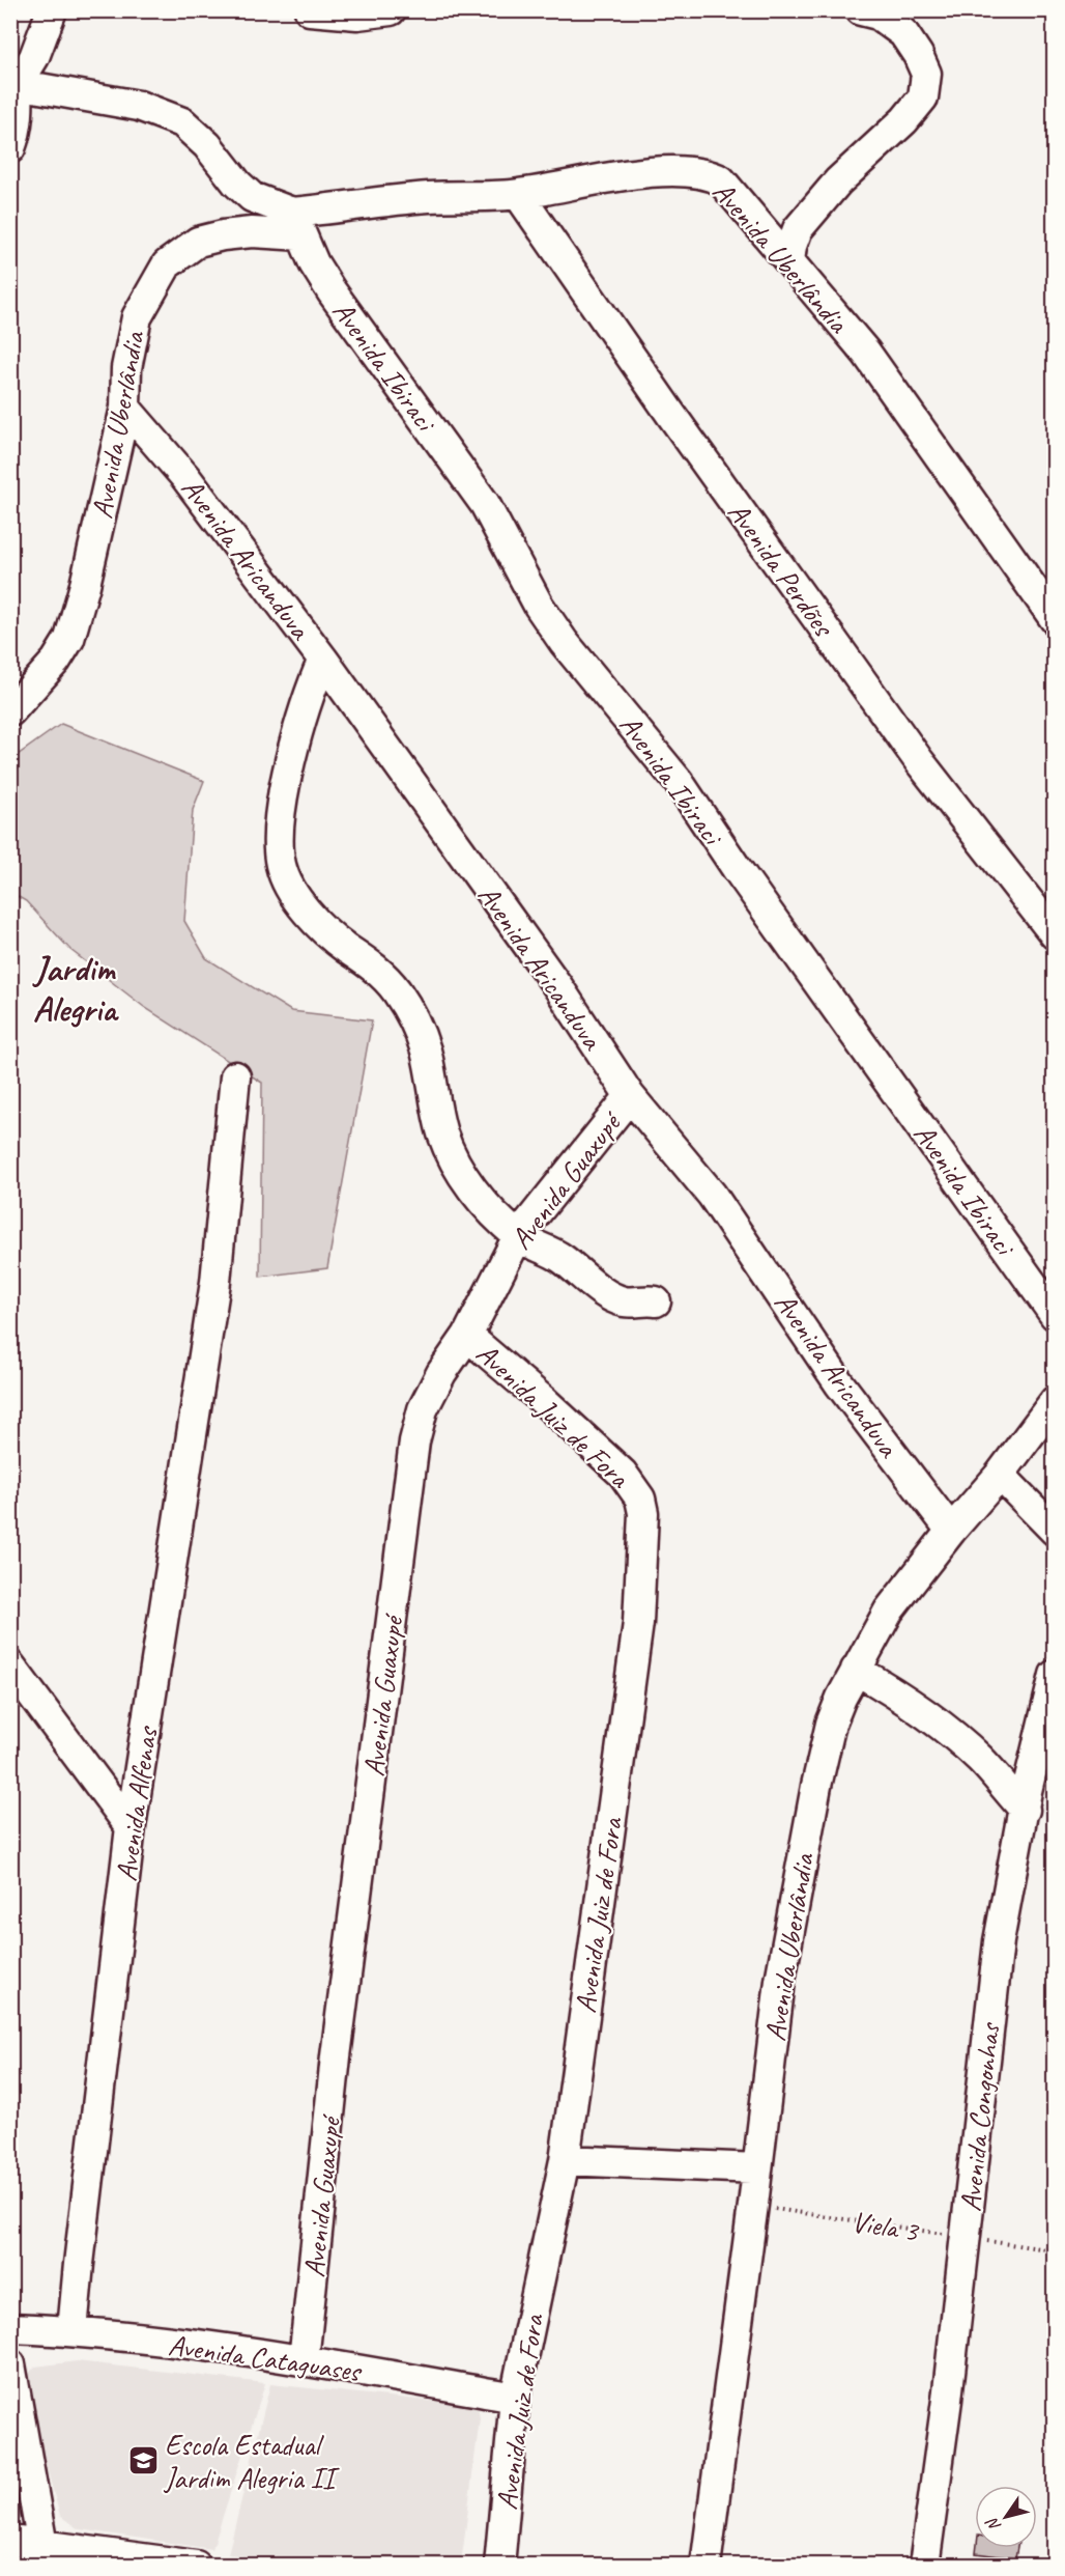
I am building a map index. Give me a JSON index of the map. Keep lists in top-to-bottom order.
{
  "streets": {
    "street": [
      "Avenida Uberlândia",
      "Avenida Ibiraci",
      "Avenida Aricanduva",
      "Avenida Perdões",
      "Avenida Guaxupé",
      "Avenida Juiz de Fora",
      "Avenida Alfenas",
      "Avenida Congonhas",
      "Avenida Cataguases"
    ],
    "path": ["Viela 3"]
  },
  "crossings": [
    ["Avenida Uberlândia", "Avenida Ibiraci"],
    ["Avenida Uberlândia", "Avenida Aricanduva"],
    ["Avenida Uberlândia", "Avenida Perdões"],
    ["Avenida Uberlândia", "Viela 3"],
    ["Avenida Aricanduva", "Avenida Guaxupé"],
    ["Avenida Guaxupé", "Avenida Juiz de Fora"],
    ["Avenida Guaxupé", "Avenida Cataguases"],
    ["Avenida Juiz de Fora", "Avenida Cataguases"],
    ["Avenida Alfenas", "Avenida Cataguases"],
    ["Avenida Congonhas", "Viela 3"]
  ],
  "districts": ["Jardim Alegria"],
  "places": {
    "school or university": ["Escola Estadual Jardim Alegria II"]
  },
  "north": "bottom left"
}
